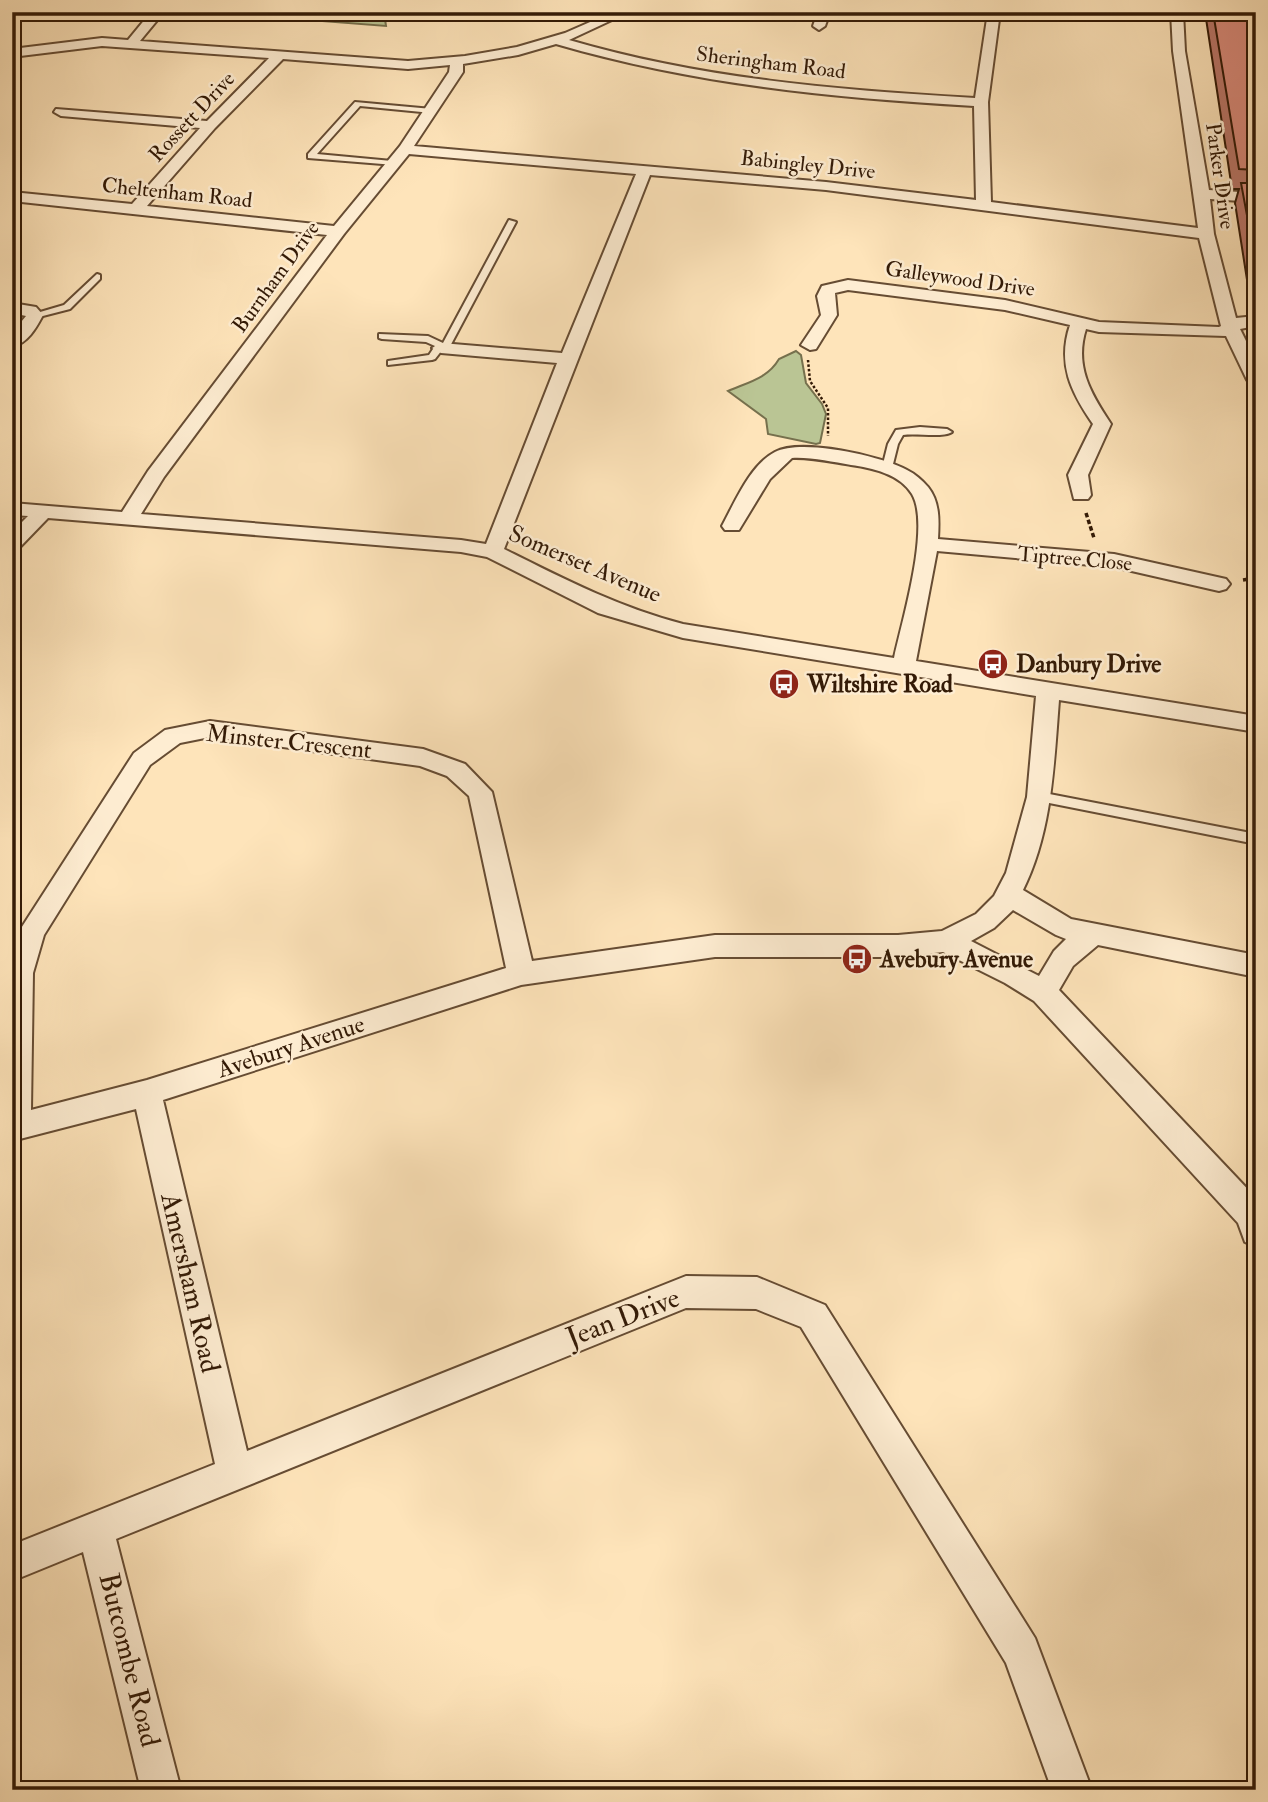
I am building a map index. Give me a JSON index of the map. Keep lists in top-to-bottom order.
{
  "streets": {
    "street": [
      "Sheringham Road",
      "Rossett Drive",
      "Babingley Drive",
      "Parker Drive",
      "Cheltenham Road",
      "Burnham Drive",
      "Galleywood Drive",
      "Tiptree Close",
      "Somerset Avenue",
      "Minster Crescent",
      "Avebury Avenue",
      "Amersham Road",
      "Jean Drive",
      "Butcombe Road"
    ]
  },
  "crossings": [
    ["Rossett Drive", "Cheltenham Road"],
    ["Babingley Drive", "Parker Drive"],
    ["Babingley Drive", "Burnham Drive"],
    ["Parker Drive", "Galleywood Drive"],
    ["Cheltenham Road", "Burnham Drive"],
    ["Burnham Drive", "Somerset Avenue"],
    ["Minster Crescent", "Avebury Avenue"],
    ["Avebury Avenue", "Amersham Road"],
    ["Amersham Road", "Jean Drive"],
    ["Jean Drive", "Butcombe Road"]
  ],
  "places": {
    "bus stop": ["Danbury Drive", "Wiltshire Road", "Avebury Avenue"]
  }
}
